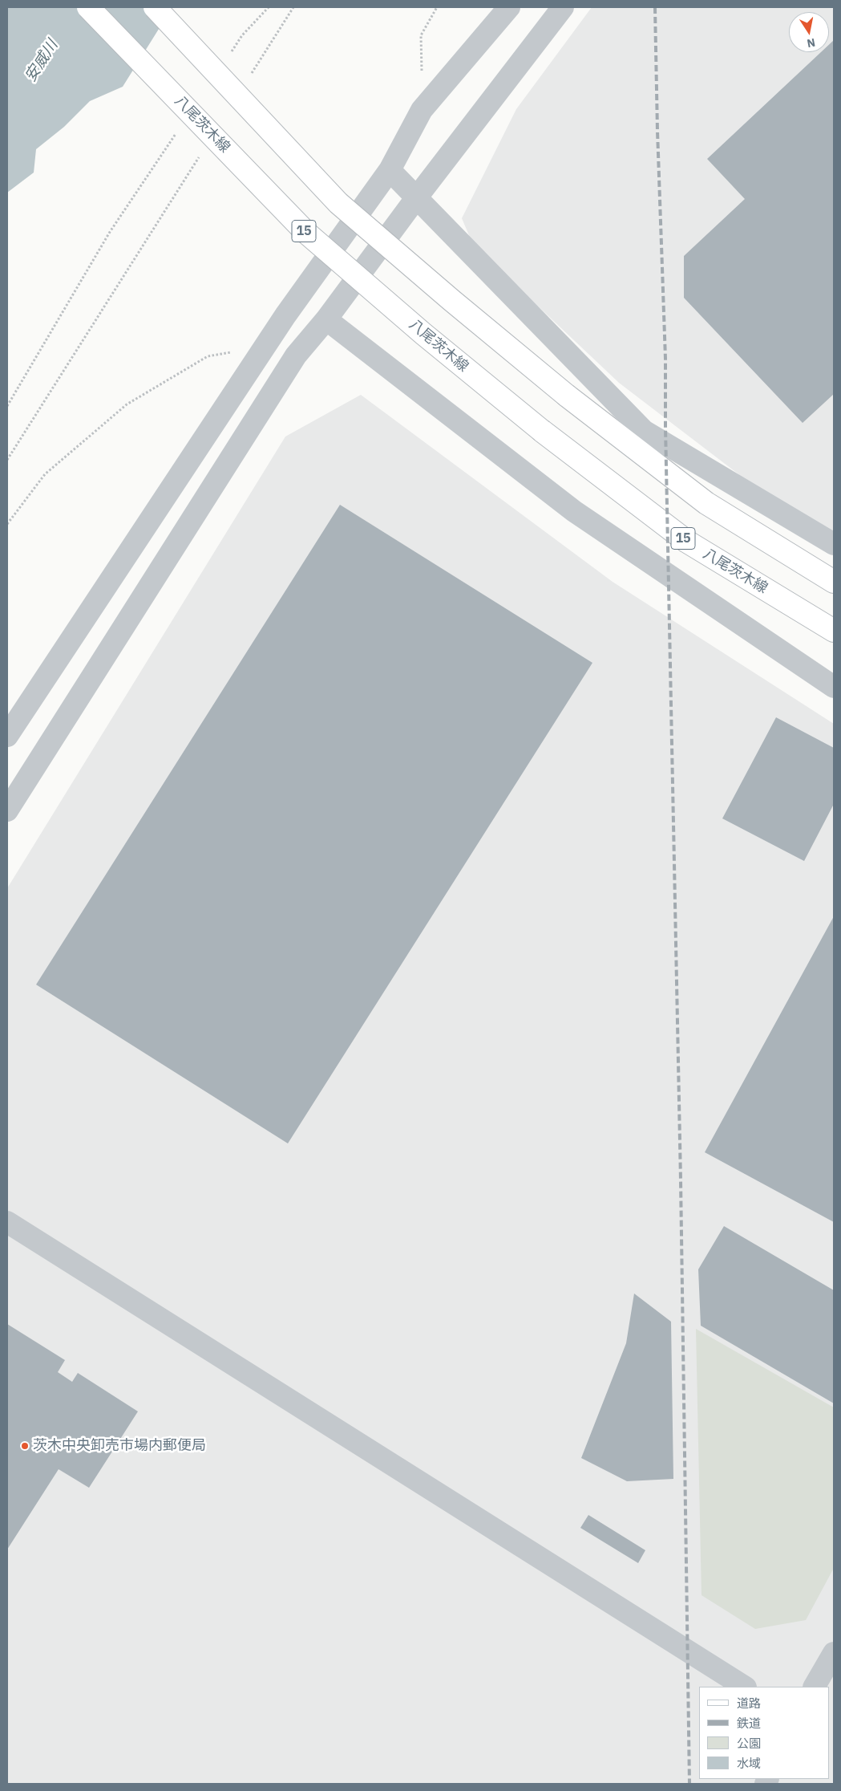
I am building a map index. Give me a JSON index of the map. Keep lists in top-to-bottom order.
{
  "streets": {
    "main road": ["八尾茨木線", "15"]
  },
  "water": ["安威川"],
  "places": ["茨木中央卸売市場内郵便局"],
  "legend": [
    "道路",
    "鉄道",
    "公園",
    "水域"
  ],
  "north": "bottom"
}
